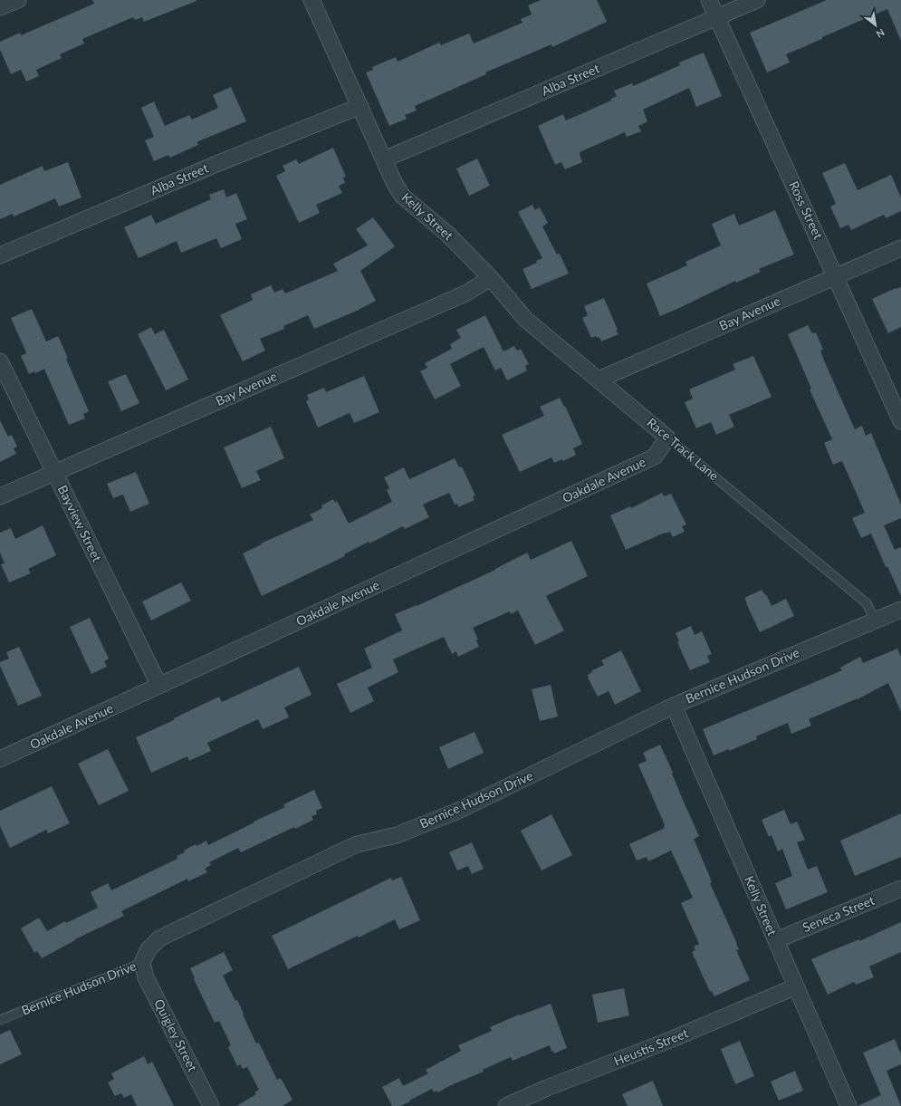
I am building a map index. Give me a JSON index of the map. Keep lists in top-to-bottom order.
{
  "streets": {
    "street": [
      "Alba Street",
      "Ross Street",
      "Kelly Street",
      "Bay Avenue",
      "Race Track Lane",
      "Oakdale Avenue",
      "Bayview Street",
      "Bernice Hudson Drive",
      "Seneca Street",
      "Quigley Street",
      "Heustis Street"
    ]
  },
  "crossings": [
    ["Alba Street", "Ross Street"],
    ["Alba Street", "Kelly Street"],
    ["Ross Street", "Bay Avenue"],
    ["Kelly Street", "Bay Avenue"],
    ["Kelly Street", "Race Track Lane"],
    ["Kelly Street", "Bernice Hudson Drive"],
    ["Kelly Street", "Seneca Street"],
    ["Kelly Street", "Heustis Street"],
    ["Bay Avenue", "Race Track Lane"],
    ["Bay Avenue", "Bayview Street"],
    ["Race Track Lane", "Oakdale Avenue"],
    ["Race Track Lane", "Bernice Hudson Drive"],
    ["Oakdale Avenue", "Bayview Street"],
    ["Bernice Hudson Drive", "Quigley Street"]
  ],
  "north": "bottom right"
}
